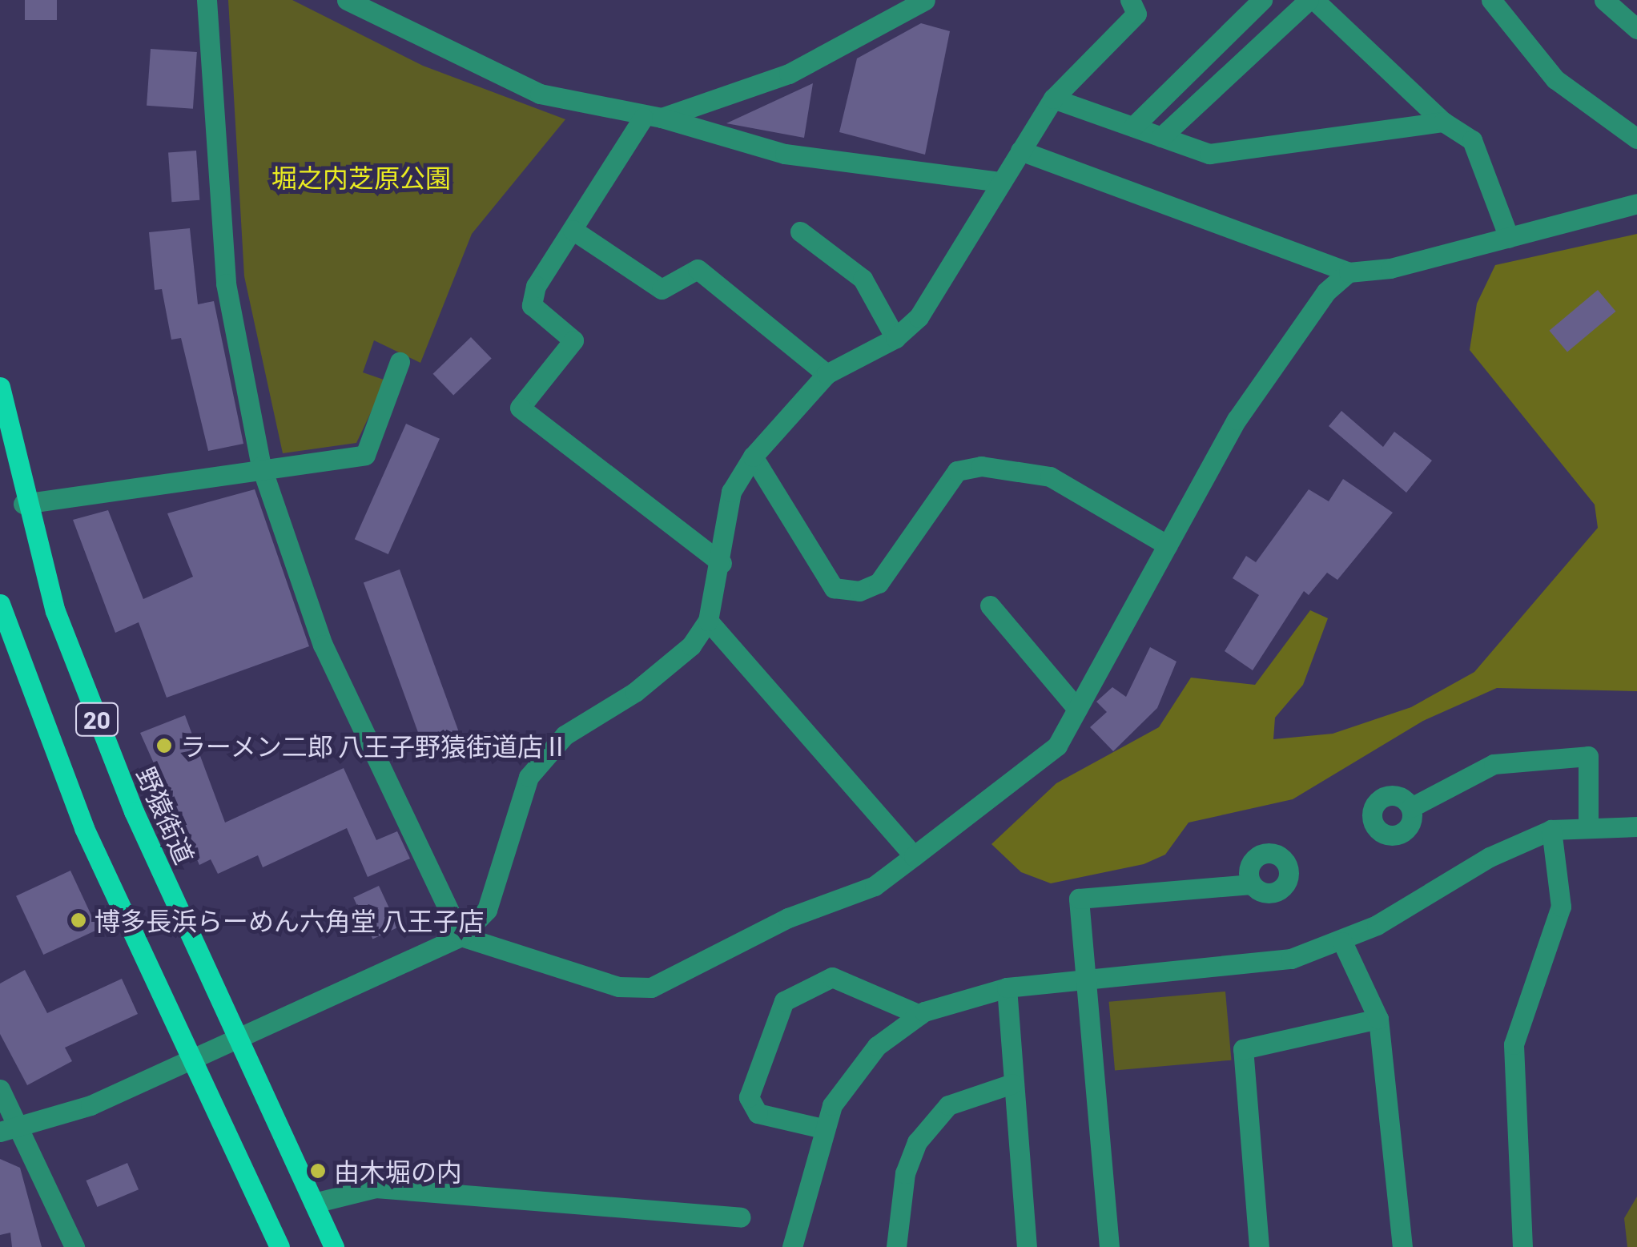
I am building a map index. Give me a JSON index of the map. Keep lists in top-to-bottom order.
{
  "streets": {
    "main road": ["20", "野猿街道"]
  },
  "parks": ["堀之内芝原公園"],
  "places": ["ラーメン二郎 八王子野猿街道店Ⅱ", "博多長浜らーめん六角堂 八王子店", "由木堀の内"]
}
